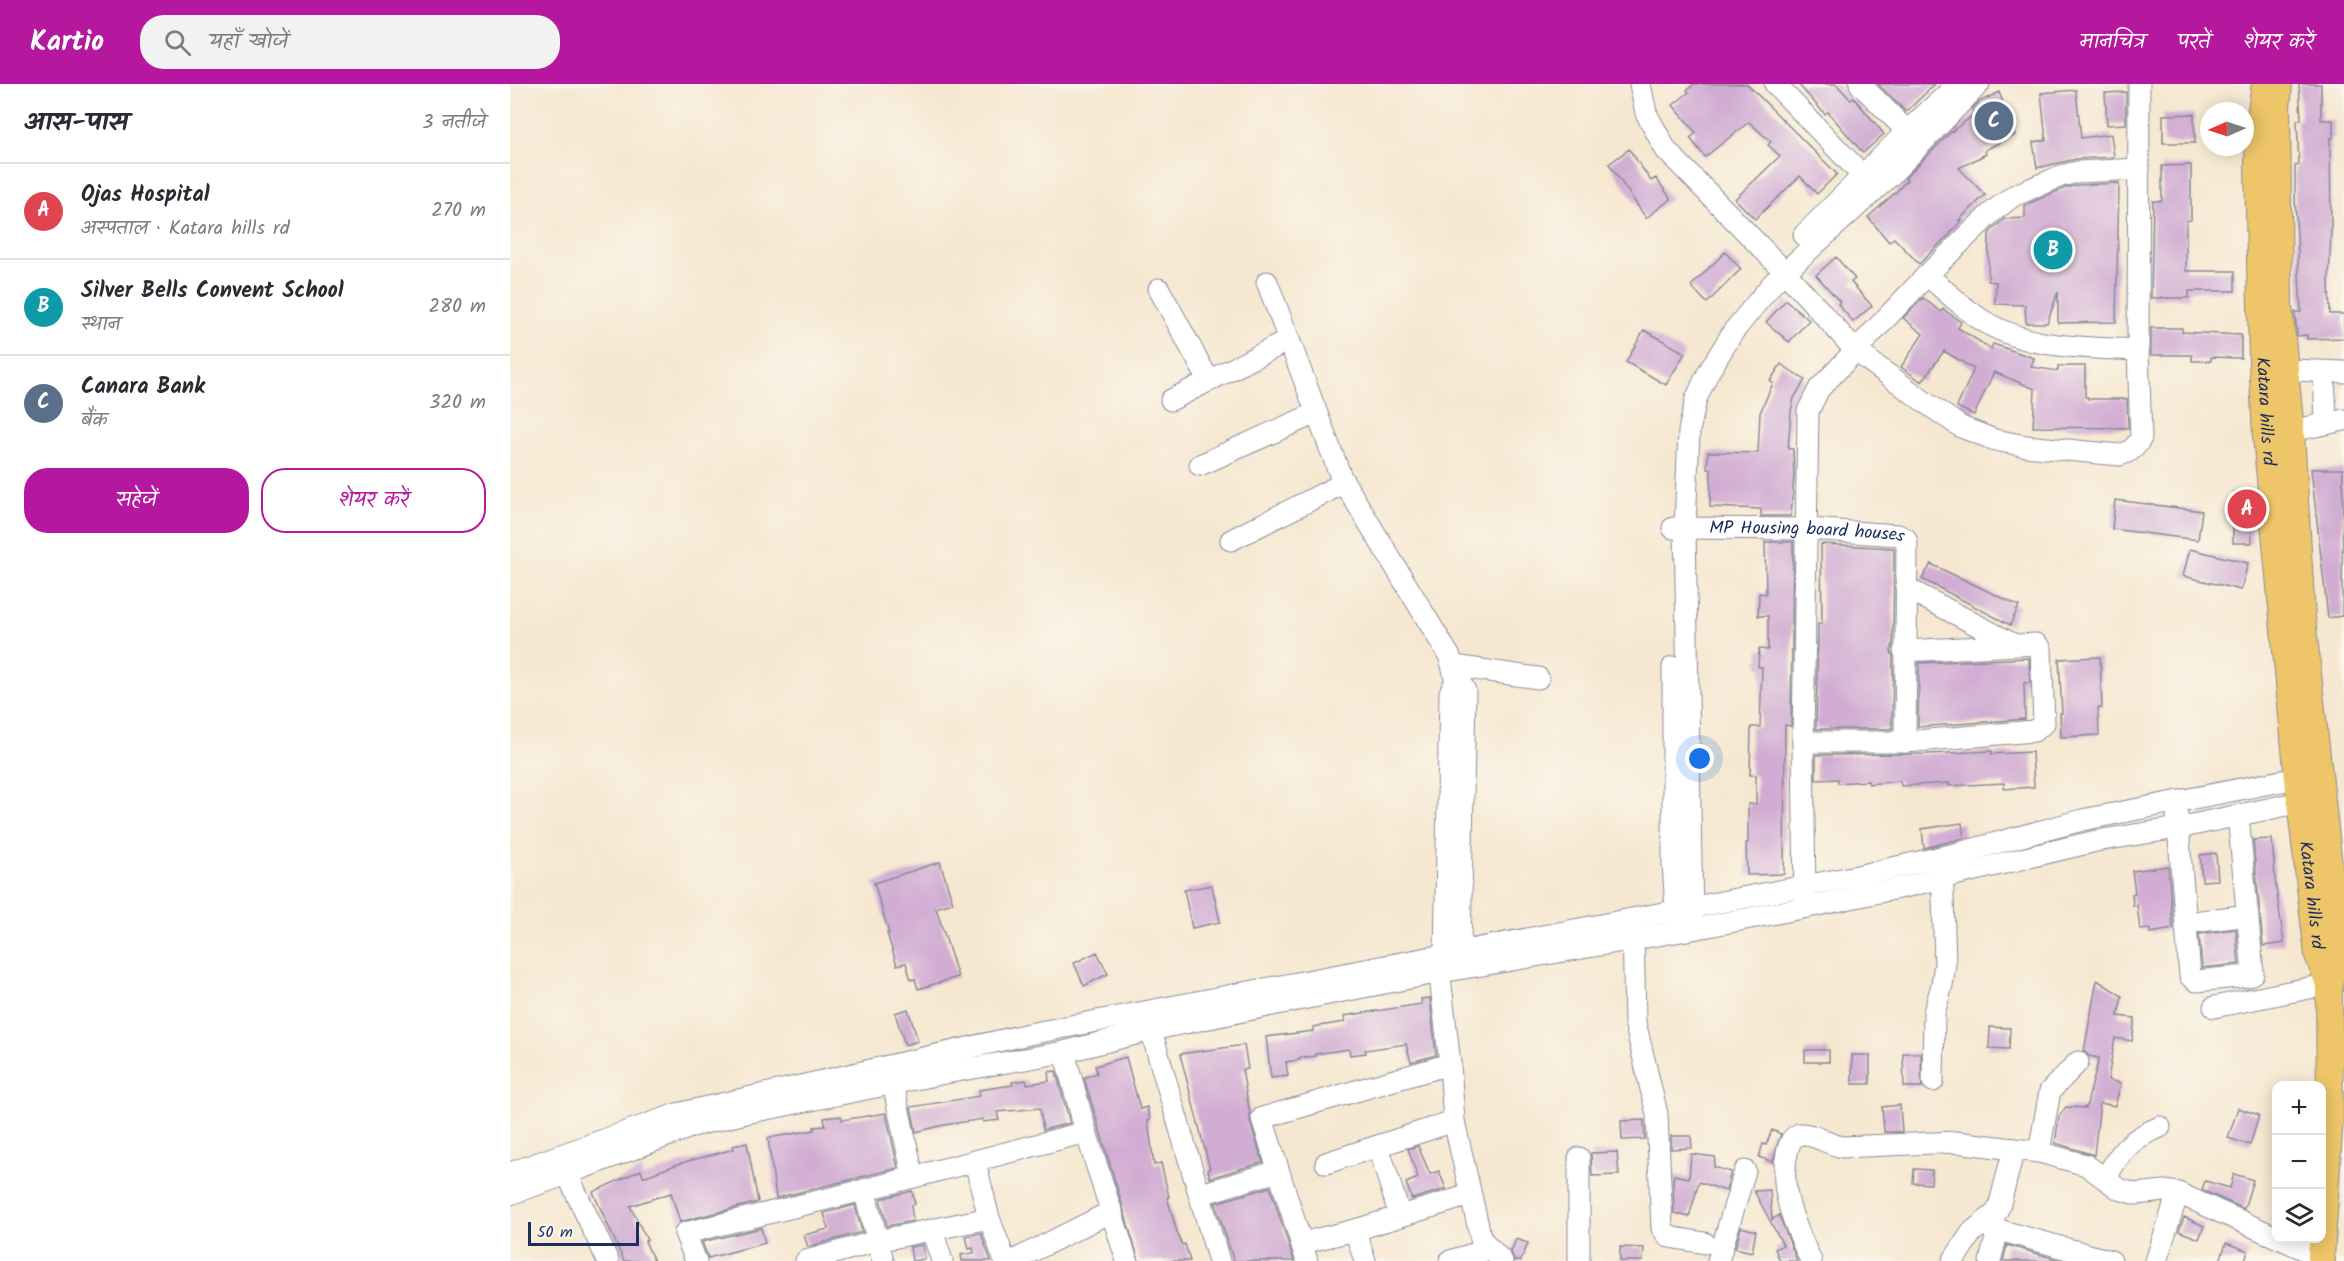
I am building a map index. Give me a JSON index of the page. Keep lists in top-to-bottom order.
{
  "streets": {
    "main road": ["Katara hills rd"],
    "street": ["MP Housing board houses"]
  },
  "scale_bar": "50 m",
  "north": "left",
  "page": {
    "header": "Kartio",
    "search": "यहाँ खोजें",
    "nav": ["मानचित्र", "परतें", "शेयर करें"],
    "heading": ["आस-पास", "3 नतीजे"],
    "pins": ["C", "B", "A"],
    "list": [
      {
        "mark": "A",
        "name": "Ojas Hospital",
        "note": "अस्पताल · Katara hills rd",
        "value": "270 m"
      },
      {
        "mark": "B",
        "name": "Silver Bells Convent School",
        "note": "स्थान",
        "value": "280 m"
      },
      {
        "mark": "C",
        "name": "Canara Bank",
        "note": "बैंक",
        "value": "320 m"
      }
    ],
    "buttons": ["सहेजें", "शेयर करें"],
    "map_buttons": ["+", "−"],
    "scale": "50 m"
  }
}
